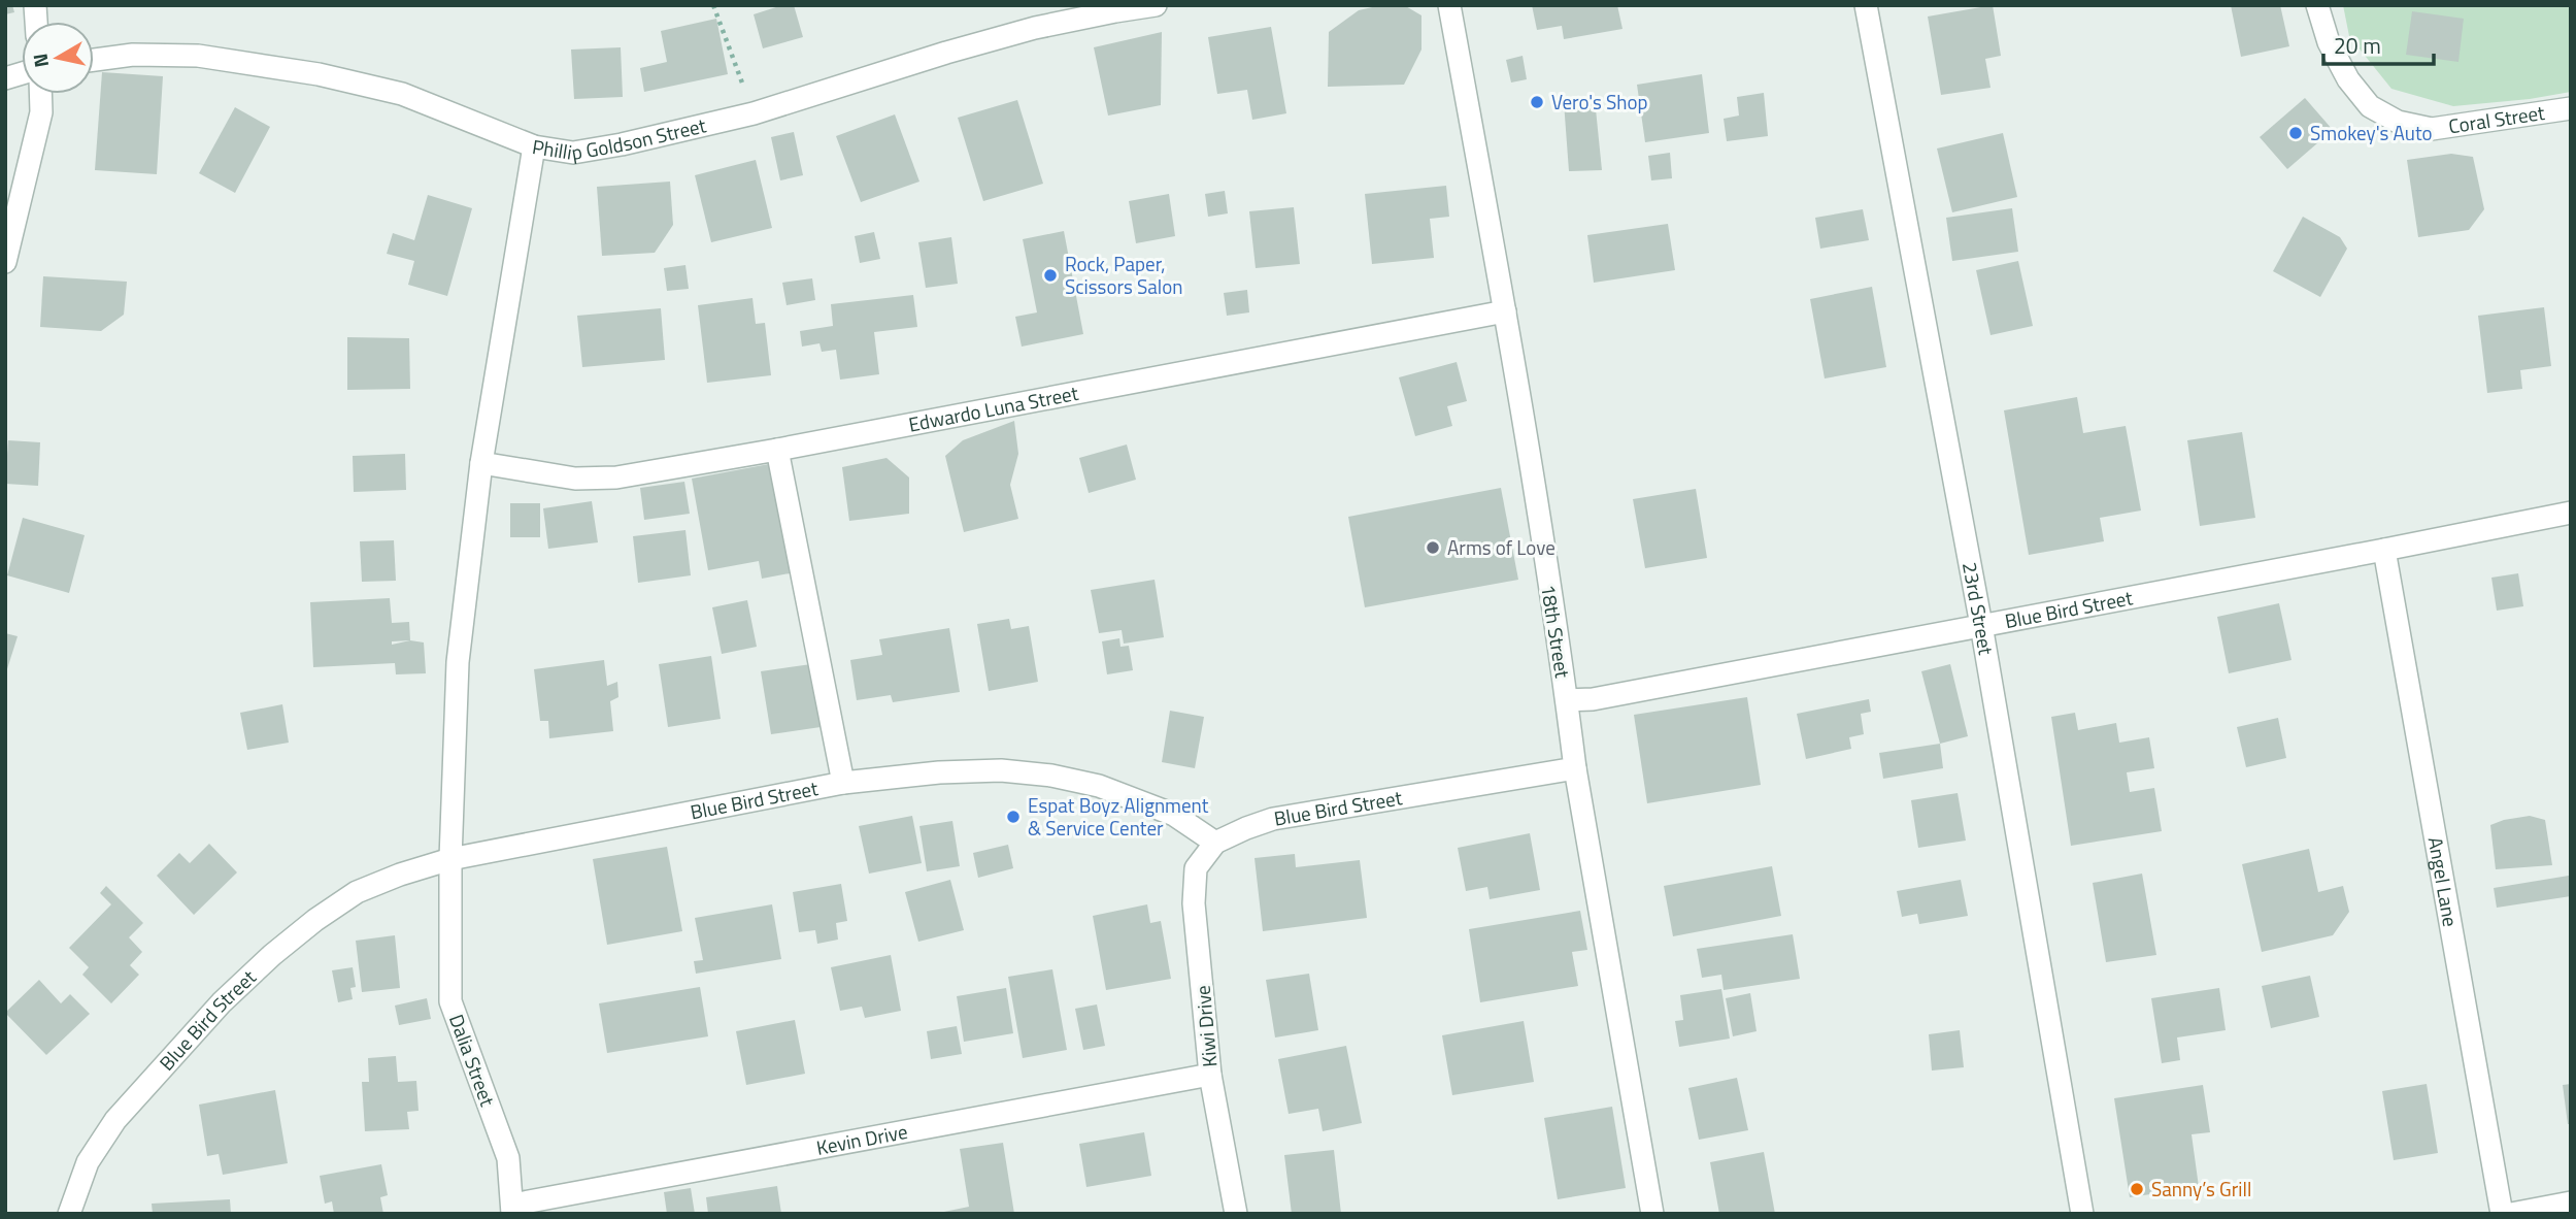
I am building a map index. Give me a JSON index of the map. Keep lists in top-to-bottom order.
{
  "streets": {
    "street": [
      "Coral Street",
      "Phillip Goldson Street",
      "Edwardo Luna Street",
      "23rd Street",
      "Blue Bird Street",
      "18th Street",
      "Angel Lane",
      "Kiwi Drive",
      "Dalia Street",
      "Kevin Drive"
    ]
  },
  "crossings": [
    ["Phillip Goldson Street", "Dalia Street"],
    ["Edwardo Luna Street", "18th Street"],
    ["Edwardo Luna Street", "Dalia Street"],
    ["23rd Street", "Blue Bird Street"],
    ["Blue Bird Street", "18th Street"],
    ["Blue Bird Street", "Angel Lane"],
    ["Blue Bird Street", "Kiwi Drive"],
    ["Blue Bird Street", "Dalia Street"],
    ["Kiwi Drive", "Kevin Drive"],
    ["Dalia Street", "Kevin Drive"]
  ],
  "places": [
    "Vero's Shop",
    "Smokey's Auto",
    "Rock, Paper, Scissors Salon",
    "Arms of Love",
    "Espat Boyz Alignment & Service Center",
    "Sanny’s Grill"
  ],
  "scale_bar": "20 m",
  "north": "left"
}
